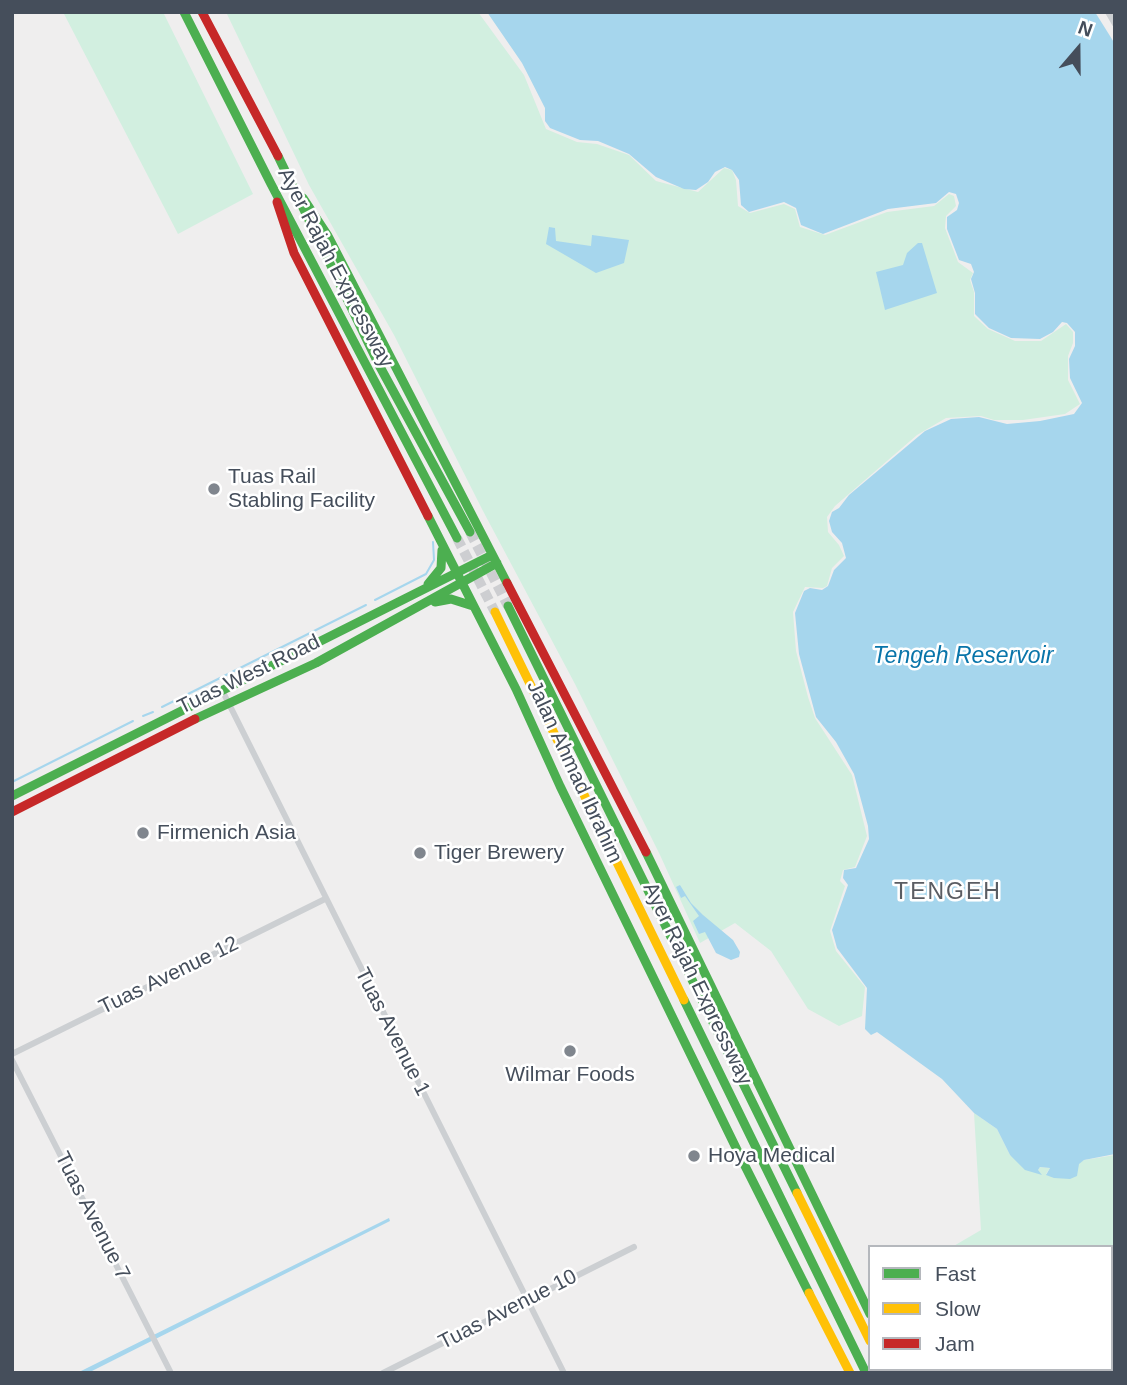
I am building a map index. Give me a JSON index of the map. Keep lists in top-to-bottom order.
{
  "streets": {
    "main road": ["Ayer Rajah Expressway", "Tuas West Road", "Jalan Ahmad Ibrahim"],
    "street": [
      "Tuas Avenue 12",
      "Tuas Avenue 1",
      "Tuas Avenue 7",
      "Tuas Avenue 10"
    ]
  },
  "crossings": [
    ["Ayer Rajah Expressway", "Jalan Ahmad Ibrahim"],
    ["Tuas West Road", "Jalan Ahmad Ibrahim"],
    ["Tuas West Road", "Tuas Avenue 1"],
    ["Tuas Avenue 12", "Tuas Avenue 1"],
    ["Tuas Avenue 1", "Tuas Avenue 10"]
  ],
  "districts": ["TENGEH"],
  "water": ["Tengeh Reservoir"],
  "places": [
    "Tuas Rail Stabling Facility",
    "Firmenich Asia",
    "Tiger Brewery",
    "Wilmar Foods",
    "Hoya Medical"
  ],
  "legend": ["Fast", "Slow", "Jam"],
  "north": "top"
}
